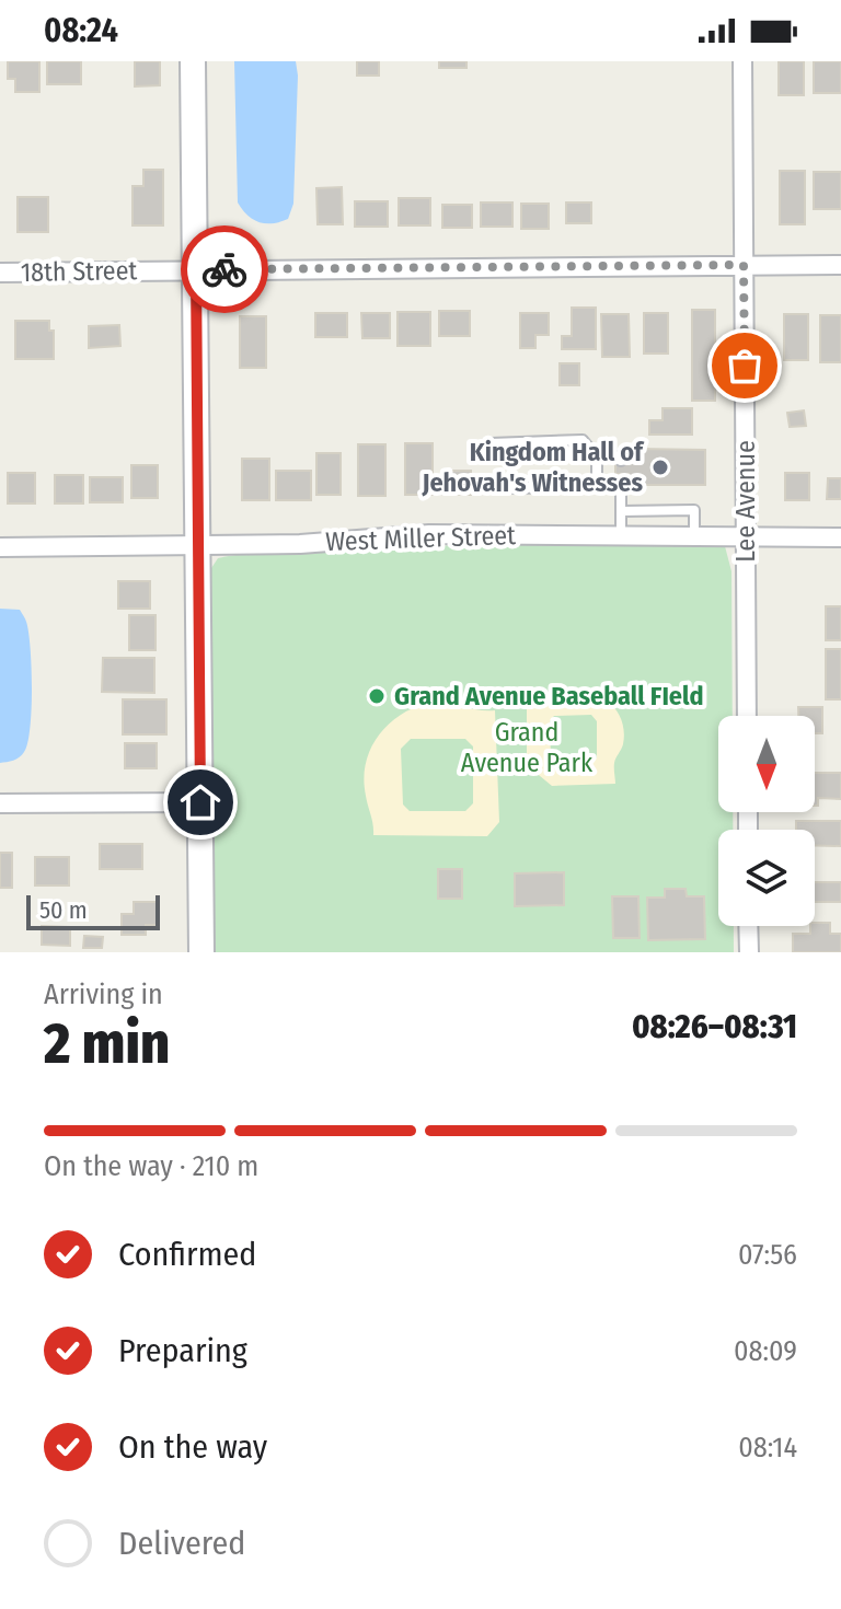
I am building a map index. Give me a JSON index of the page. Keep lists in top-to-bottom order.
{
  "streets": {
    "street": ["18th Street", "Lee Avenue", "West Miller Street"]
  },
  "crossings": [
    ["18th Street", "Lee Avenue"],
    ["Lee Avenue", "West Miller Street"]
  ],
  "parks": ["Grand Avenue Park"],
  "places": ["Kingdom Hall of Jehovah's Witnesses", "Grand Avenue Baseball FIeld"],
  "scale_bar": "50 m",
  "north": "bottom",
  "page": {
    "status": "08:24",
    "scale": "50 m",
    "heading": ["2 min", "Arriving in", "08:26–08:31"],
    "bar": "On the way · 210 m",
    "list": [
      ["Confirmed", "07:56"],
      ["Preparing", "08:09"],
      ["On the way", "08:14"],
      "Delivered"
    ]
  }
}
